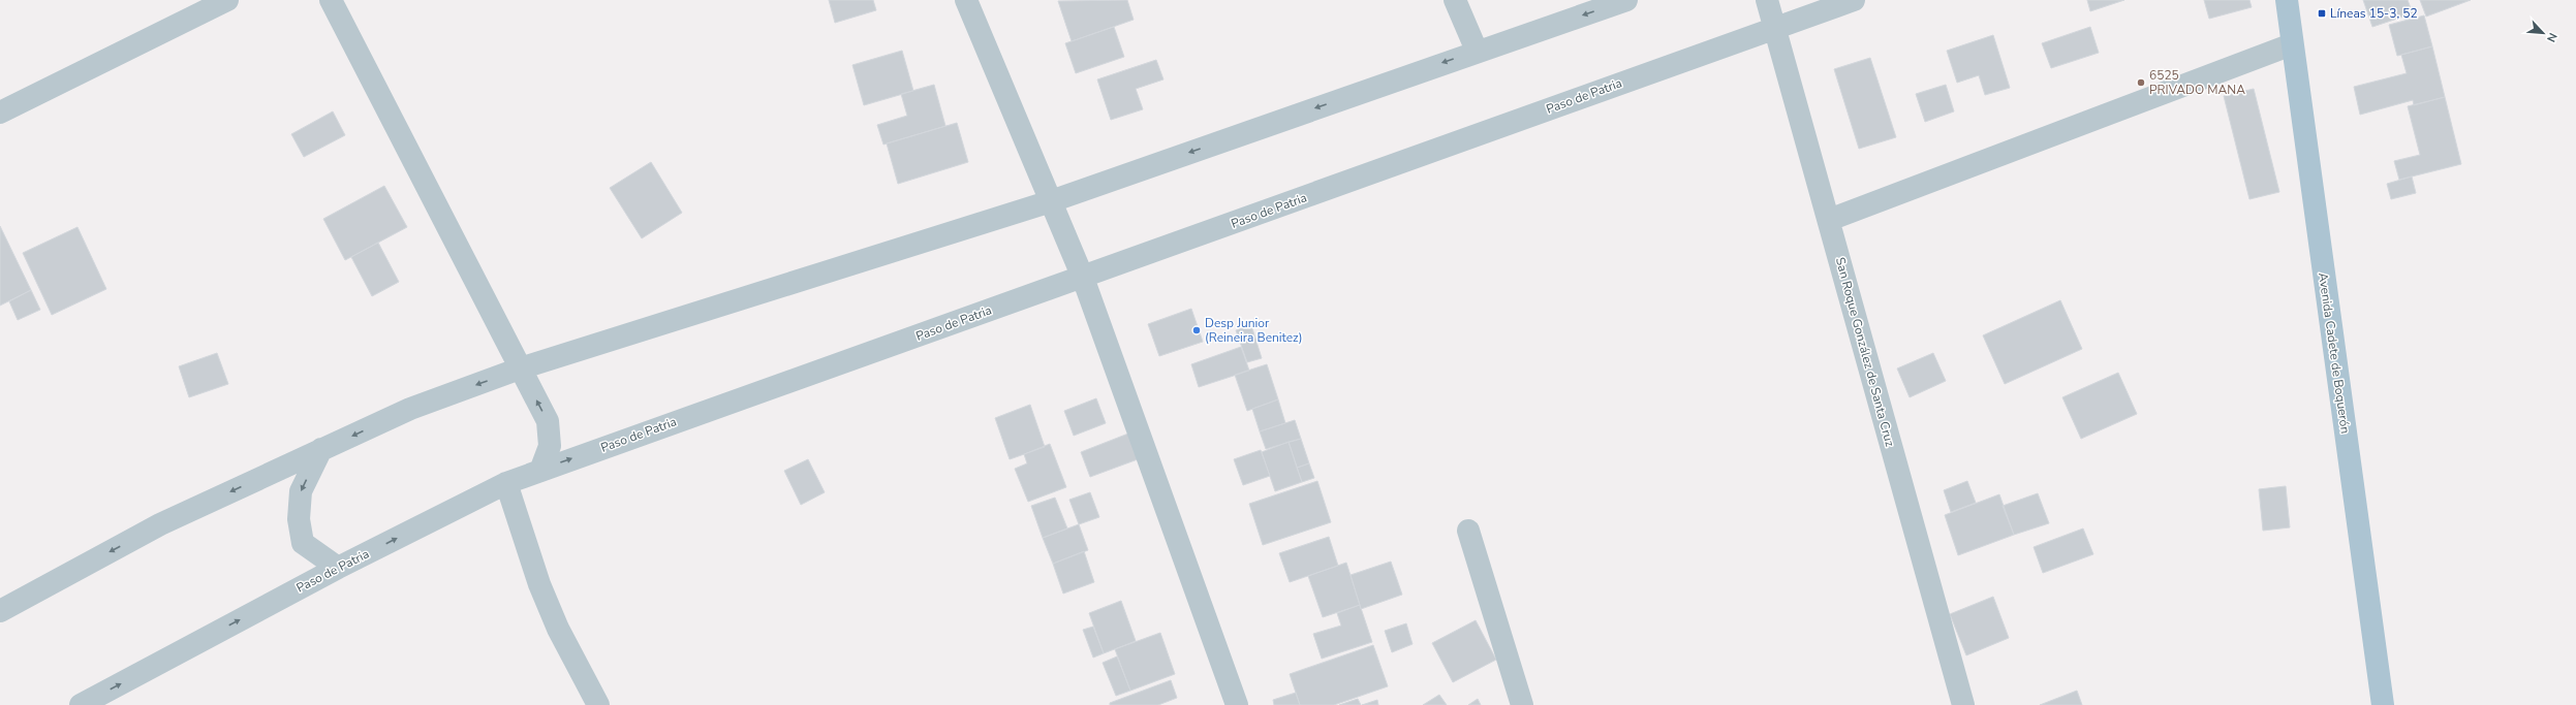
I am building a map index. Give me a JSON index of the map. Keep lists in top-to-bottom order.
{
  "streets": {
    "main road": ["Avenida Cadete de Boquerón"],
    "street": ["Paso de Patria", "San Roque González de Santa Cruz"]
  },
  "crossings": [
    ["Paso de Patria", "San Roque González de Santa Cruz"]
  ],
  "places": {
    "transit": ["Líneas 15-3, 52"],
    "other": ["6525 PRIVADO MANA", "Desp Junior (Reineira Benitez)"]
  },
  "north": "bottom right"
}
